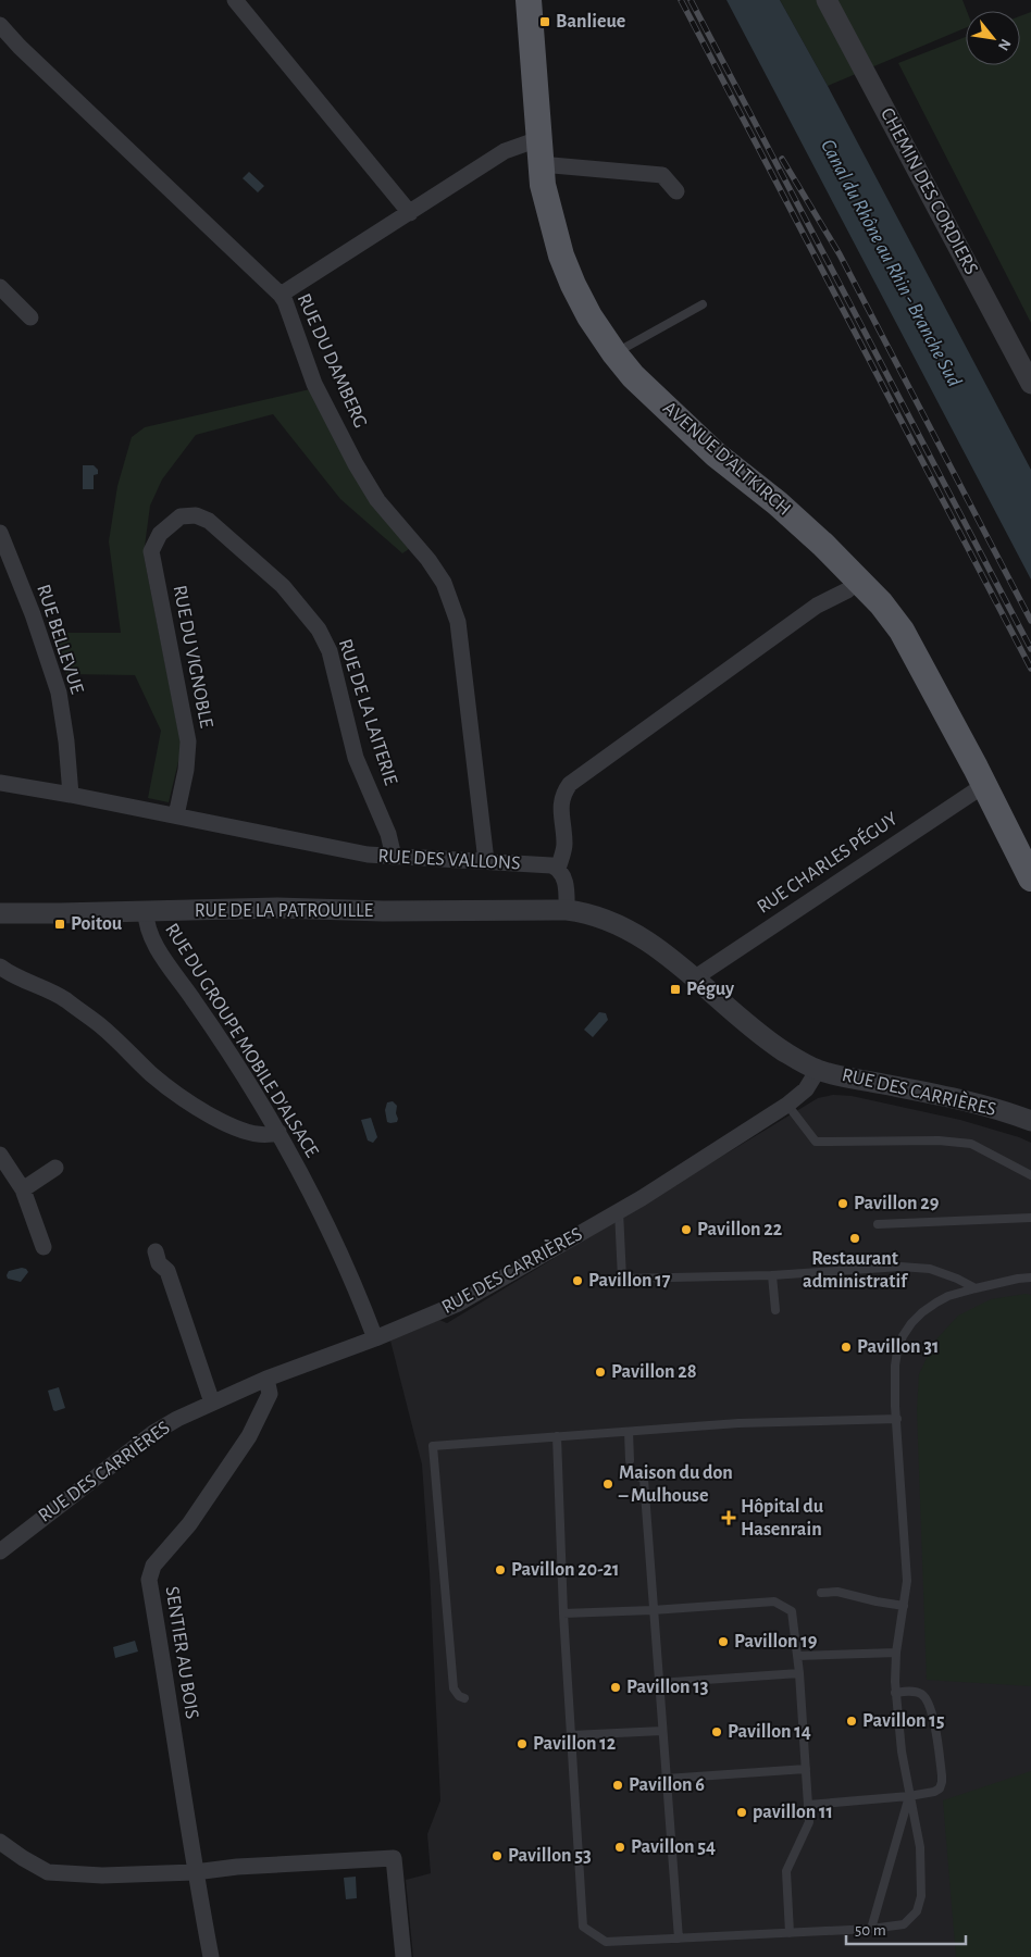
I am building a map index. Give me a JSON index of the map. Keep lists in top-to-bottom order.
{
  "streets": {
    "main road": ["AVENUE D'ALTKIRCH"],
    "street": [
      "CHEMIN DES CORDIERS",
      "RUE DU DAMBERG",
      "RUE BELLEVUE",
      "RUE DU VIGNOBLE",
      "RUE DE LA LAITERIE",
      "RUE DES VALLONS",
      "RUE CHARLES PÉGUY",
      "RUE DE LA PATROUILLE",
      "RUE DU GROUPE MOBILE D'ALSACE",
      "RUE DES CARRIÈRES",
      "SENTIER AU BOIS"
    ]
  },
  "crossings": [
    ["RUE DU DAMBERG", "RUE DES VALLONS"],
    ["AVENUE D'ALTKIRCH", "RUE CHARLES PÉGUY"],
    ["RUE BELLEVUE", "RUE DES VALLONS"],
    ["RUE DU VIGNOBLE", "RUE DE LA LAITERIE"],
    ["RUE DU VIGNOBLE", "RUE DES VALLONS"],
    ["RUE DE LA LAITERIE", "RUE DES VALLONS"],
    ["RUE DE LA PATROUILLE", "RUE DU GROUPE MOBILE D'ALSACE"],
    ["RUE DU GROUPE MOBILE D'ALSACE", "RUE DES CARRIÈRES"],
    ["RUE DES CARRIÈRES", "SENTIER AU BOIS"]
  ],
  "water": ["Canal du Rhône au Rhin - Branche Sud"],
  "places": {
    "transit": ["Banlieue", "Poitou", "Péguy"],
    "other": [
      "Pavillon 29",
      "Pavillon 22",
      "Restaurant administratif",
      "Pavillon 17",
      "Pavillon 31",
      "Pavillon 28",
      "Maison du don – Mulhouse",
      "Pavillon 20-21",
      "Pavillon 19",
      "Pavillon 13",
      "Pavillon 15",
      "Pavillon 14",
      "Pavillon 12",
      "Pavillon 6",
      "pavillon 11",
      "Pavillon 54",
      "Pavillon 53"
    ],
    "health": ["Hôpital du Hasenrain"]
  },
  "scale_bar": "50 m",
  "north": "bottom right"
}
